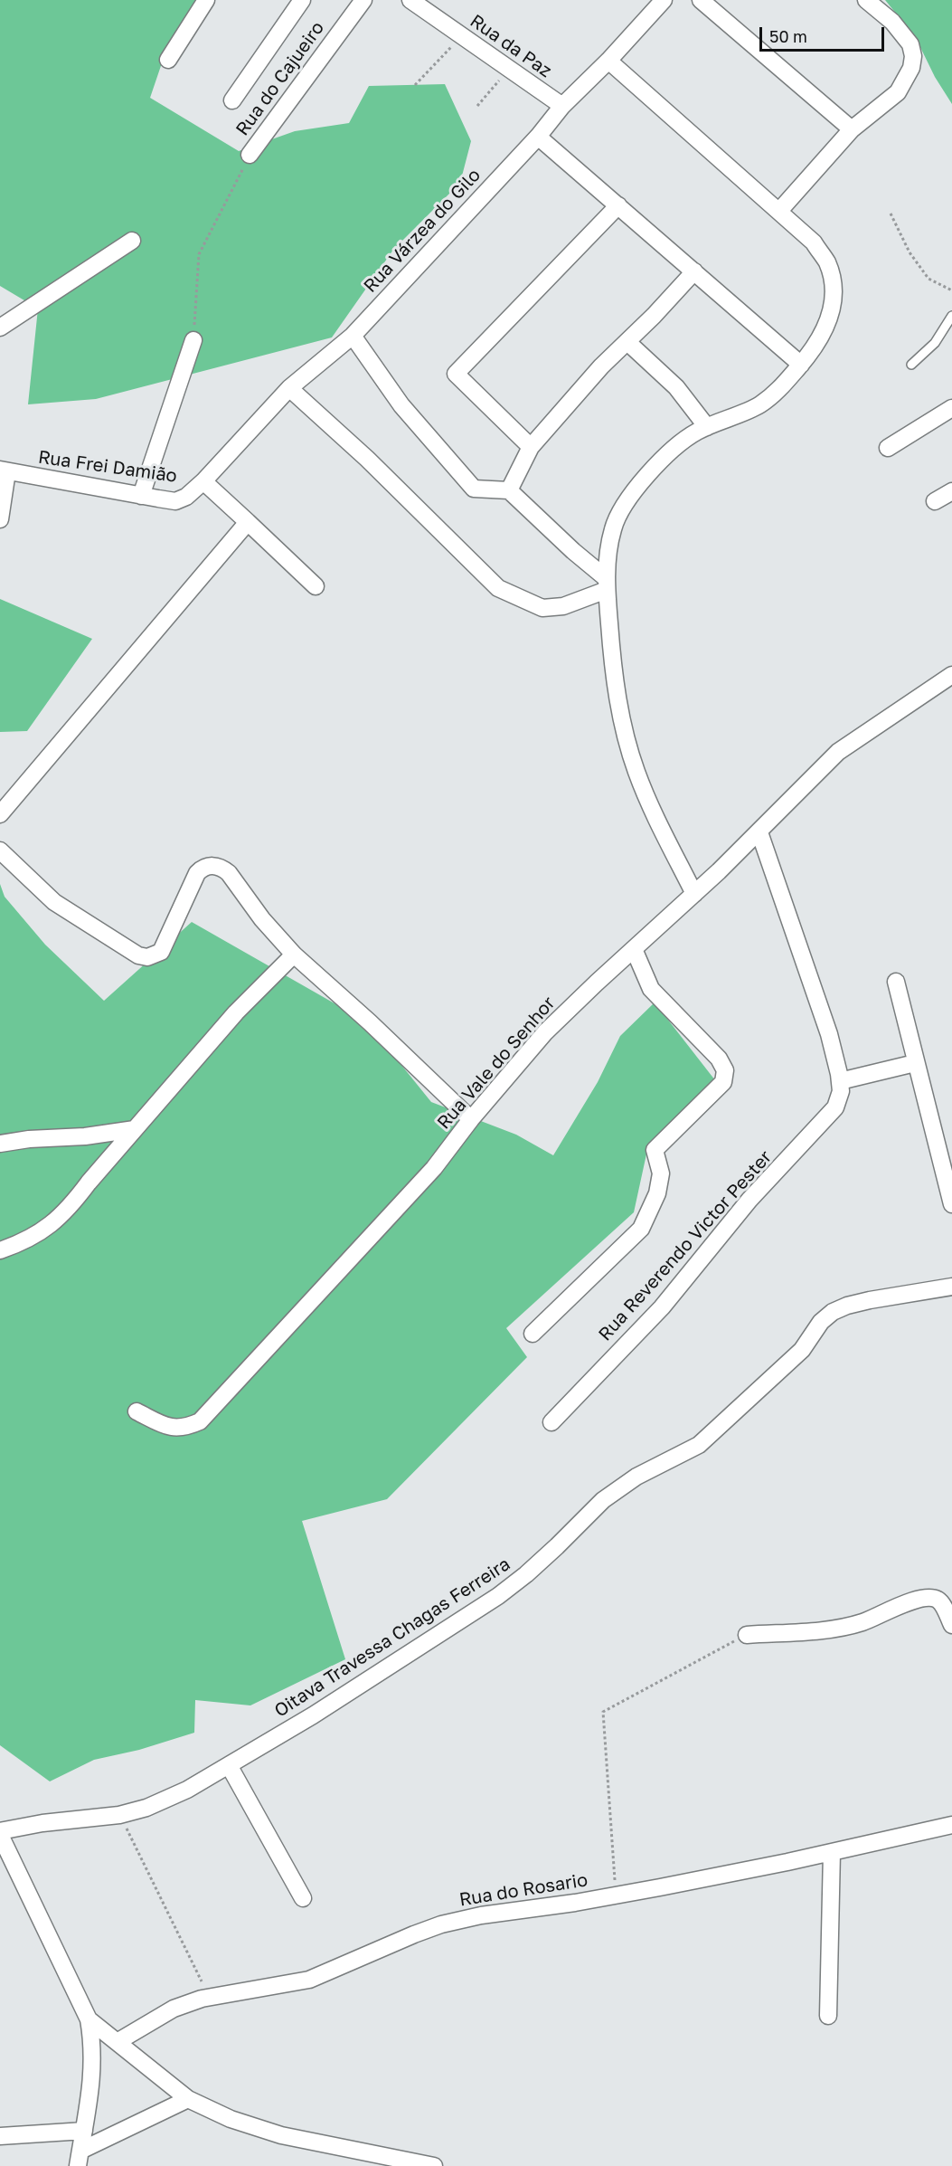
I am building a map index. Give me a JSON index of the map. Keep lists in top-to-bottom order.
{
  "streets": {
    "street": [
      "Rua da Paz",
      "Rua do Cajueiro",
      "Rua Várzea do Gilo",
      "Rua Frei Damião",
      "Rua Vale do Senhor",
      "Rua Reverendo Victor Pester",
      "Oitava Travessa Chagas Ferreira",
      "Rua do Rosario"
    ]
  },
  "crossings": [
    ["Rua da Paz", "Rua Várzea do Gilo"],
    ["Rua Várzea do Gilo", "Rua Frei Damião"]
  ],
  "scale_bar": "50 m"
}
